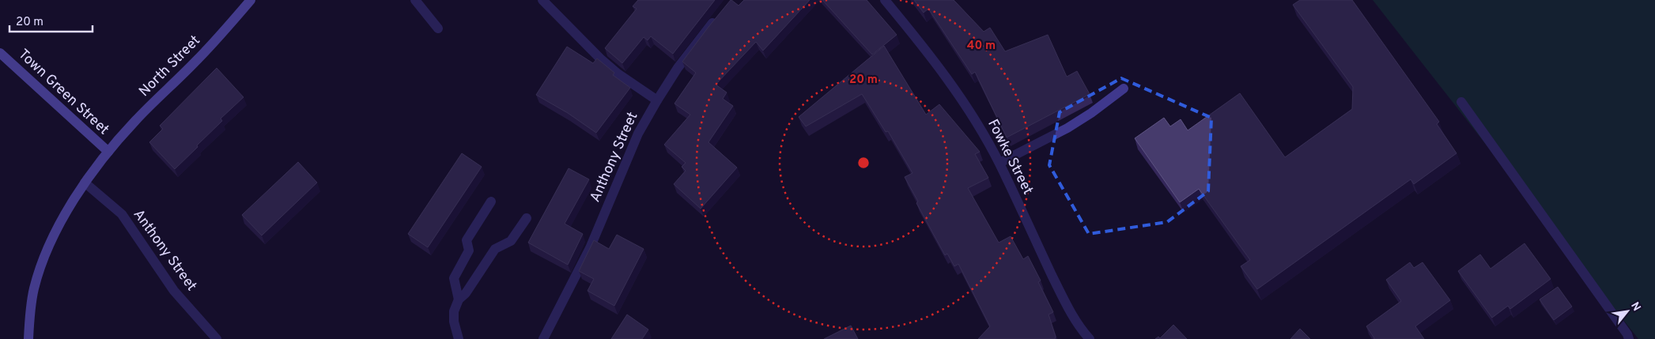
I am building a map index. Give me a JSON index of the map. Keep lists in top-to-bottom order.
{
  "streets": {
    "street": [
      "North Street",
      "Town Green Street",
      "Anthony Street",
      "Fowke Street"
    ]
  },
  "crossings": [
    ["North Street", "Town Green Street"],
    ["North Street", "Anthony Street"]
  ],
  "scale_bar": "20 m",
  "north": "top right",
  "rings": ["40 m", "20 m"]
}
